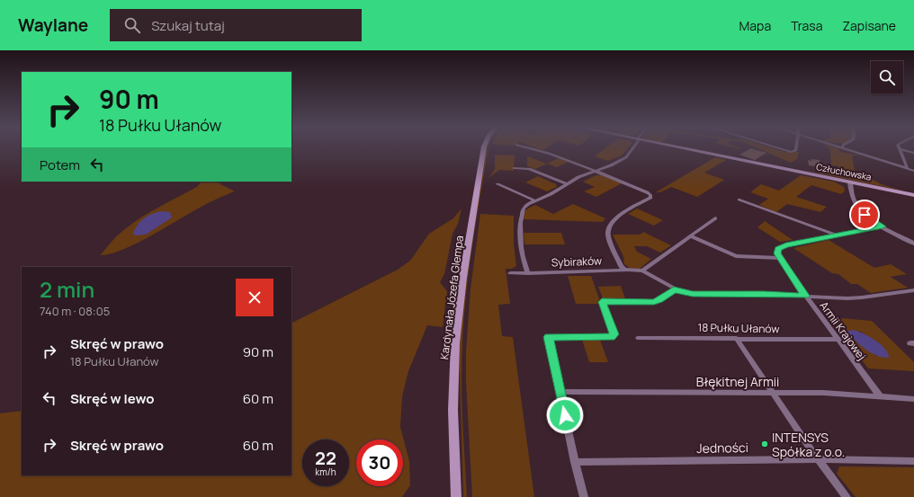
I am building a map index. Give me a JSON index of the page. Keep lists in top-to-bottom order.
{
  "streets": {
    "main road": ["Człuchowska", "Kardynała Józefa Glempa"],
    "street": [
      "Sybiraków",
      "18 Pułku Ułanów",
      "Armii Krajowej",
      "Błękitnej Armii",
      "Jedności"
    ]
  },
  "crossings": [
    ["Sybiraków", "Armii Krajowej"],
    ["18 Pułku Ułanów", "Armii Krajowej"],
    ["Armii Krajowej", "Błękitnej Armii"]
  ],
  "places": ["INTENSYS Spółka z o.o."],
  "page": {
    "header": "Waylane",
    "search": "Szukaj tutaj",
    "nav": ["Mapa", "Trasa", "Zapisane"],
    "turn": ["90 m", "18 Pułku Ułanów"],
    "then": "Potem",
    "heading": ["2 min", "740 m · 08:05"],
    "list": [
      {
        "name": "Skręć w prawo",
        "note": "18 Pułku Ułanów",
        "value": "90 m"
      },
      {
        "name": "Skręć w lewo",
        "value": "60 m"
      },
      {
        "name": "Skręć w prawo",
        "value": "60 m"
      }
    ],
    "speed": "22 km/h",
    "limit": "30"
  }
}
